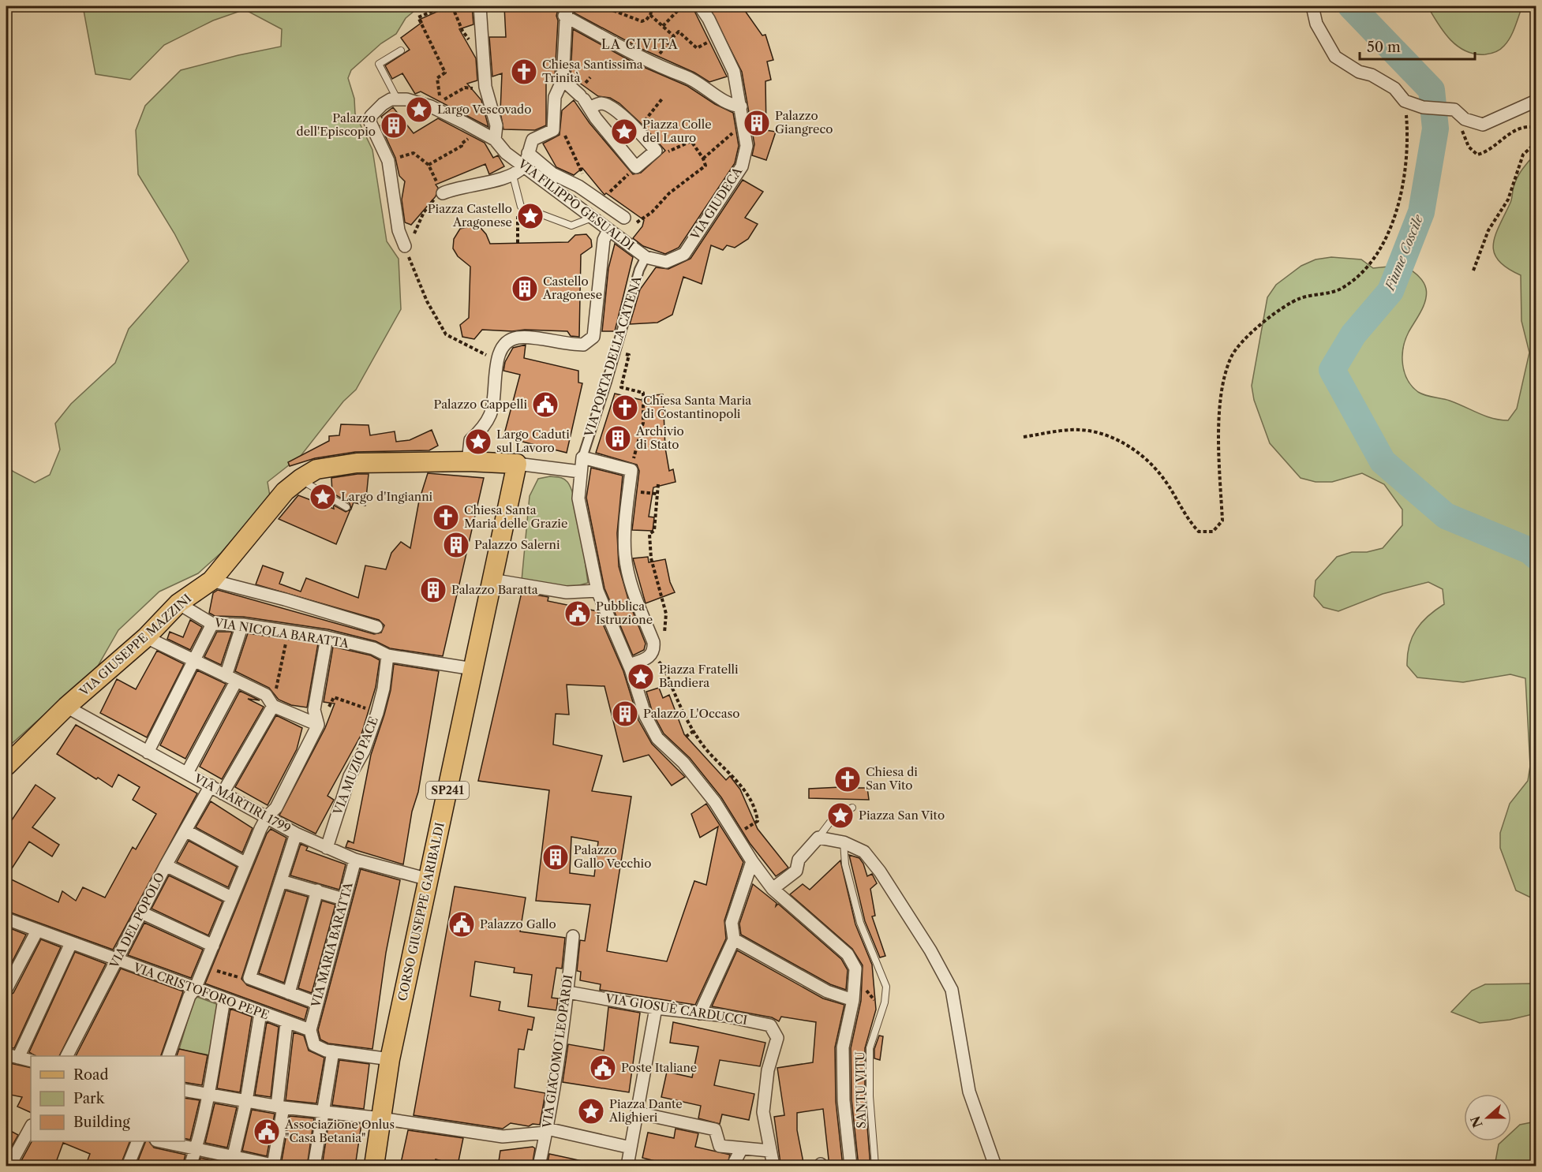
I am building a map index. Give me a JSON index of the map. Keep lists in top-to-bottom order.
{
  "streets": {
    "main road": ["VIA GIUSEPPE MAZZINI", "SP241", "CORSO GIUSEPPE GARIBALDI"],
    "street": [
      "VIA GIUDECA",
      "VIA FILIPPO GESUALDI",
      "VIA PORTA DELLA CATENA",
      "VIA NICOLA BARATTA",
      "VIA MUZIO PACE",
      "VIA MARTIRI 1799",
      "VIA DEL POPOLO",
      "VIA MARIA BARATTA",
      "VIA CRISTOFORO PEPE",
      "VIA GIOSUÈ CARDUCCI",
      "VIA GIACOMO LEOPARDI"
    ],
    "lane": ["SANTU VITU"]
  },
  "crossings": [
    ["VIA GIUDECA", "VIA FILIPPO GESUALDI"],
    ["VIA GIUDECA", "VIA PORTA DELLA CATENA"],
    ["VIA FILIPPO GESUALDI", "VIA PORTA DELLA CATENA"],
    ["VIA NICOLA BARATTA", "VIA GIUSEPPE MAZZINI"],
    ["VIA NICOLA BARATTA", "VIA MUZIO PACE"],
    ["VIA NICOLA BARATTA", "CORSO GIUSEPPE GARIBALDI"],
    ["VIA GIUSEPPE MAZZINI", "VIA MARTIRI 1799"],
    ["VIA MUZIO PACE", "VIA MARTIRI 1799"],
    ["VIA MARTIRI 1799", "CORSO GIUSEPPE GARIBALDI"],
    ["VIA MARTIRI 1799", "VIA DEL POPOLO"],
    ["VIA MARTIRI 1799", "VIA MARIA BARATTA"],
    ["VIA DEL POPOLO", "VIA CRISTOFORO PEPE"],
    ["VIA MARIA BARATTA", "VIA CRISTOFORO PEPE"],
    ["VIA GIOSUÈ CARDUCCI", "VIA GIACOMO LEOPARDI"]
  ],
  "districts": ["LA CIVITA"],
  "water": ["Fiume Coscile"],
  "places": {
    "church": [
      "Chiesa Santissima Trinità",
      "Chiesa Santa Maria di Costantinopoli",
      "Chiesa Santa Maria delle Grazie",
      "Chiesa di San Vito"
    ],
    "place": [
      "Largo Vescovado",
      "Piazza Colle del Lauro",
      "Piazza Castello Aragonese",
      "Largo Caduti sul Lavoro",
      "Largo d'Ingianni",
      "Piazza Fratelli Bandiera",
      "Piazza San Vito",
      "Piazza Dante Alighieri"
    ],
    "building": [
      "Palazzo Giangreco",
      "Palazzo dell'Episcopio",
      "Castello Aragonese",
      "Archivio di Stato",
      "Palazzo Salerni",
      "Palazzo Baratta",
      "Palazzo L'Occaso",
      "Palazzo Gallo Vecchio"
    ],
    "public building": [
      "Palazzo Cappelli",
      "Pubblica Istruzione",
      "Palazzo Gallo",
      "Poste Italiane",
      "Associazione Onlus \"Casa Betania\""
    ]
  },
  "legend": ["Road", "Park", "Building"],
  "scale_bar": "50 m",
  "north": "left"
}
